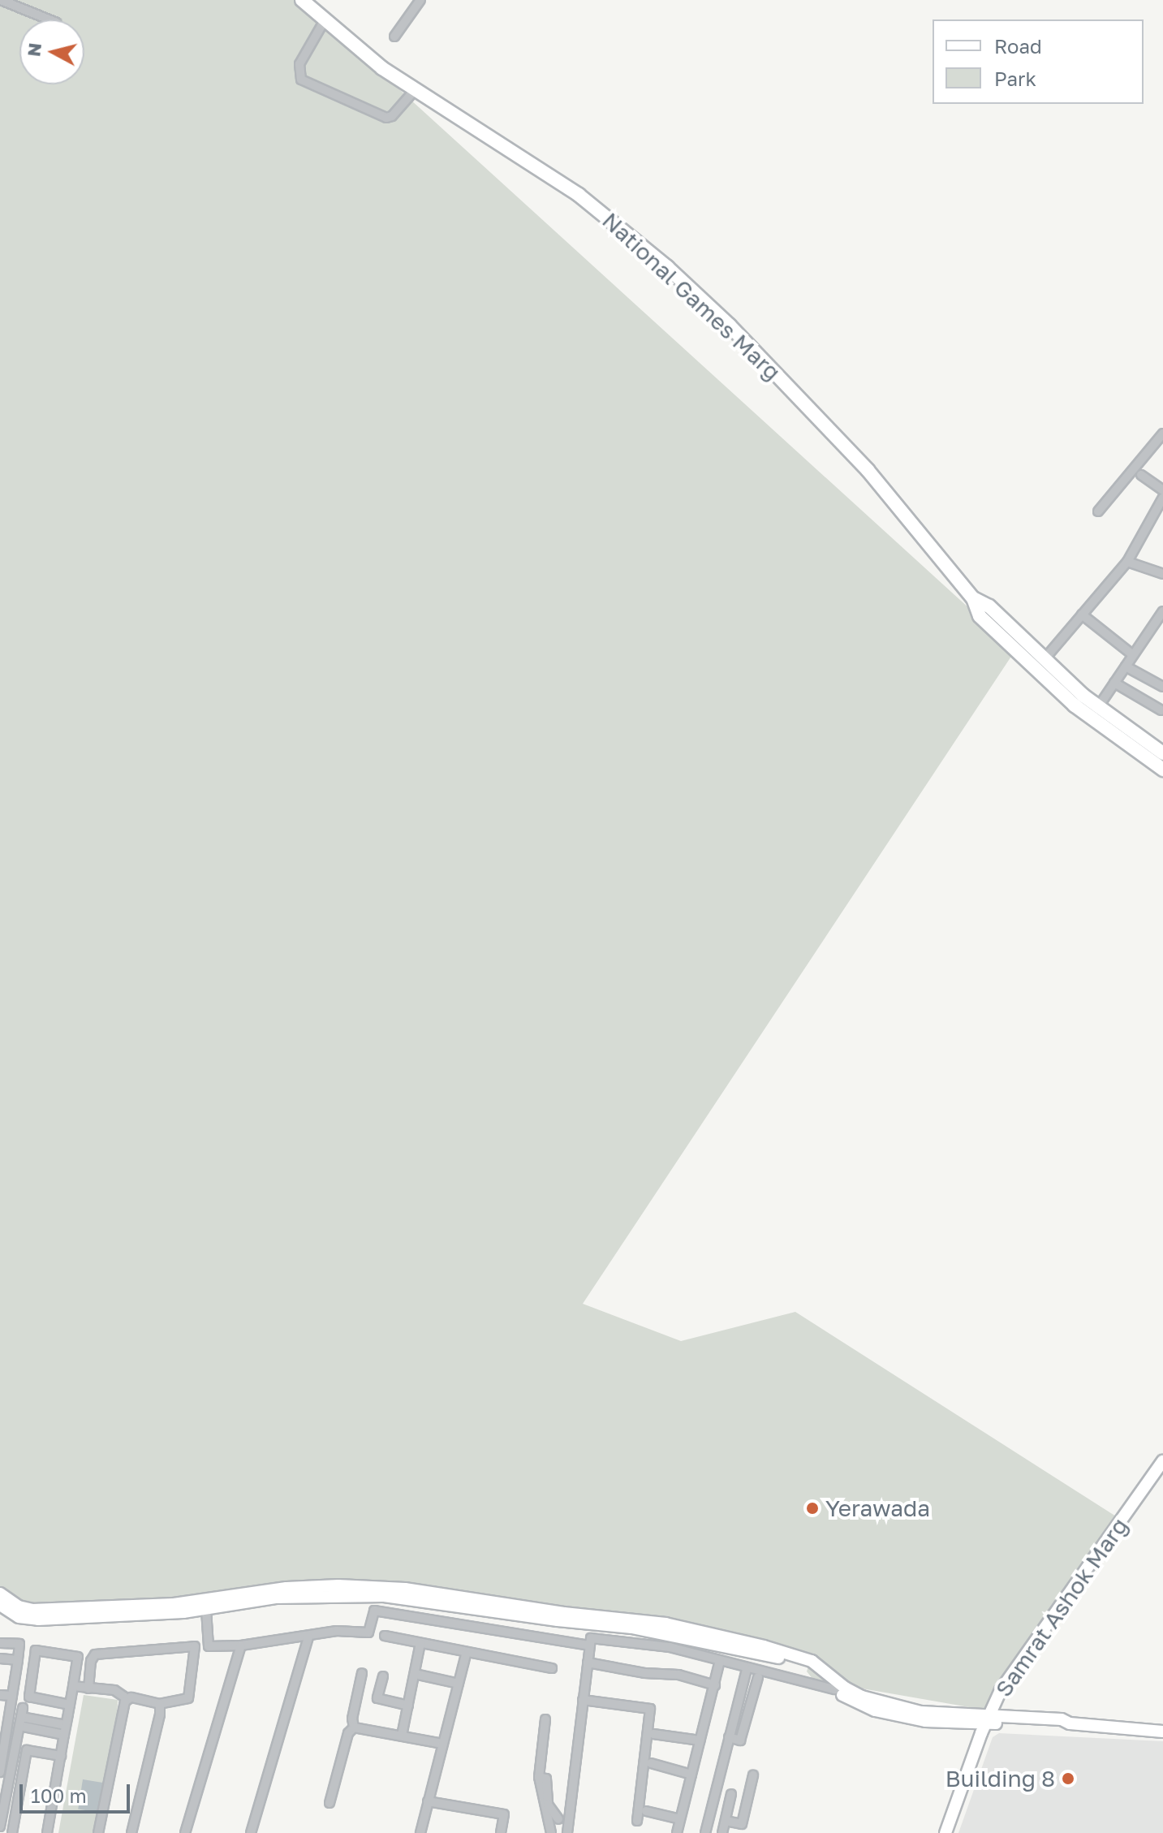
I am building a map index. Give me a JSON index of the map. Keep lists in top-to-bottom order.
{
  "streets": {
    "main road": ["National Games Marg"],
    "street": ["Samrat Ashok Marg"]
  },
  "places": ["Yerawada", "Building 8"],
  "legend": ["Road", "Park"],
  "scale_bar": "100 m",
  "north": "left"
}
